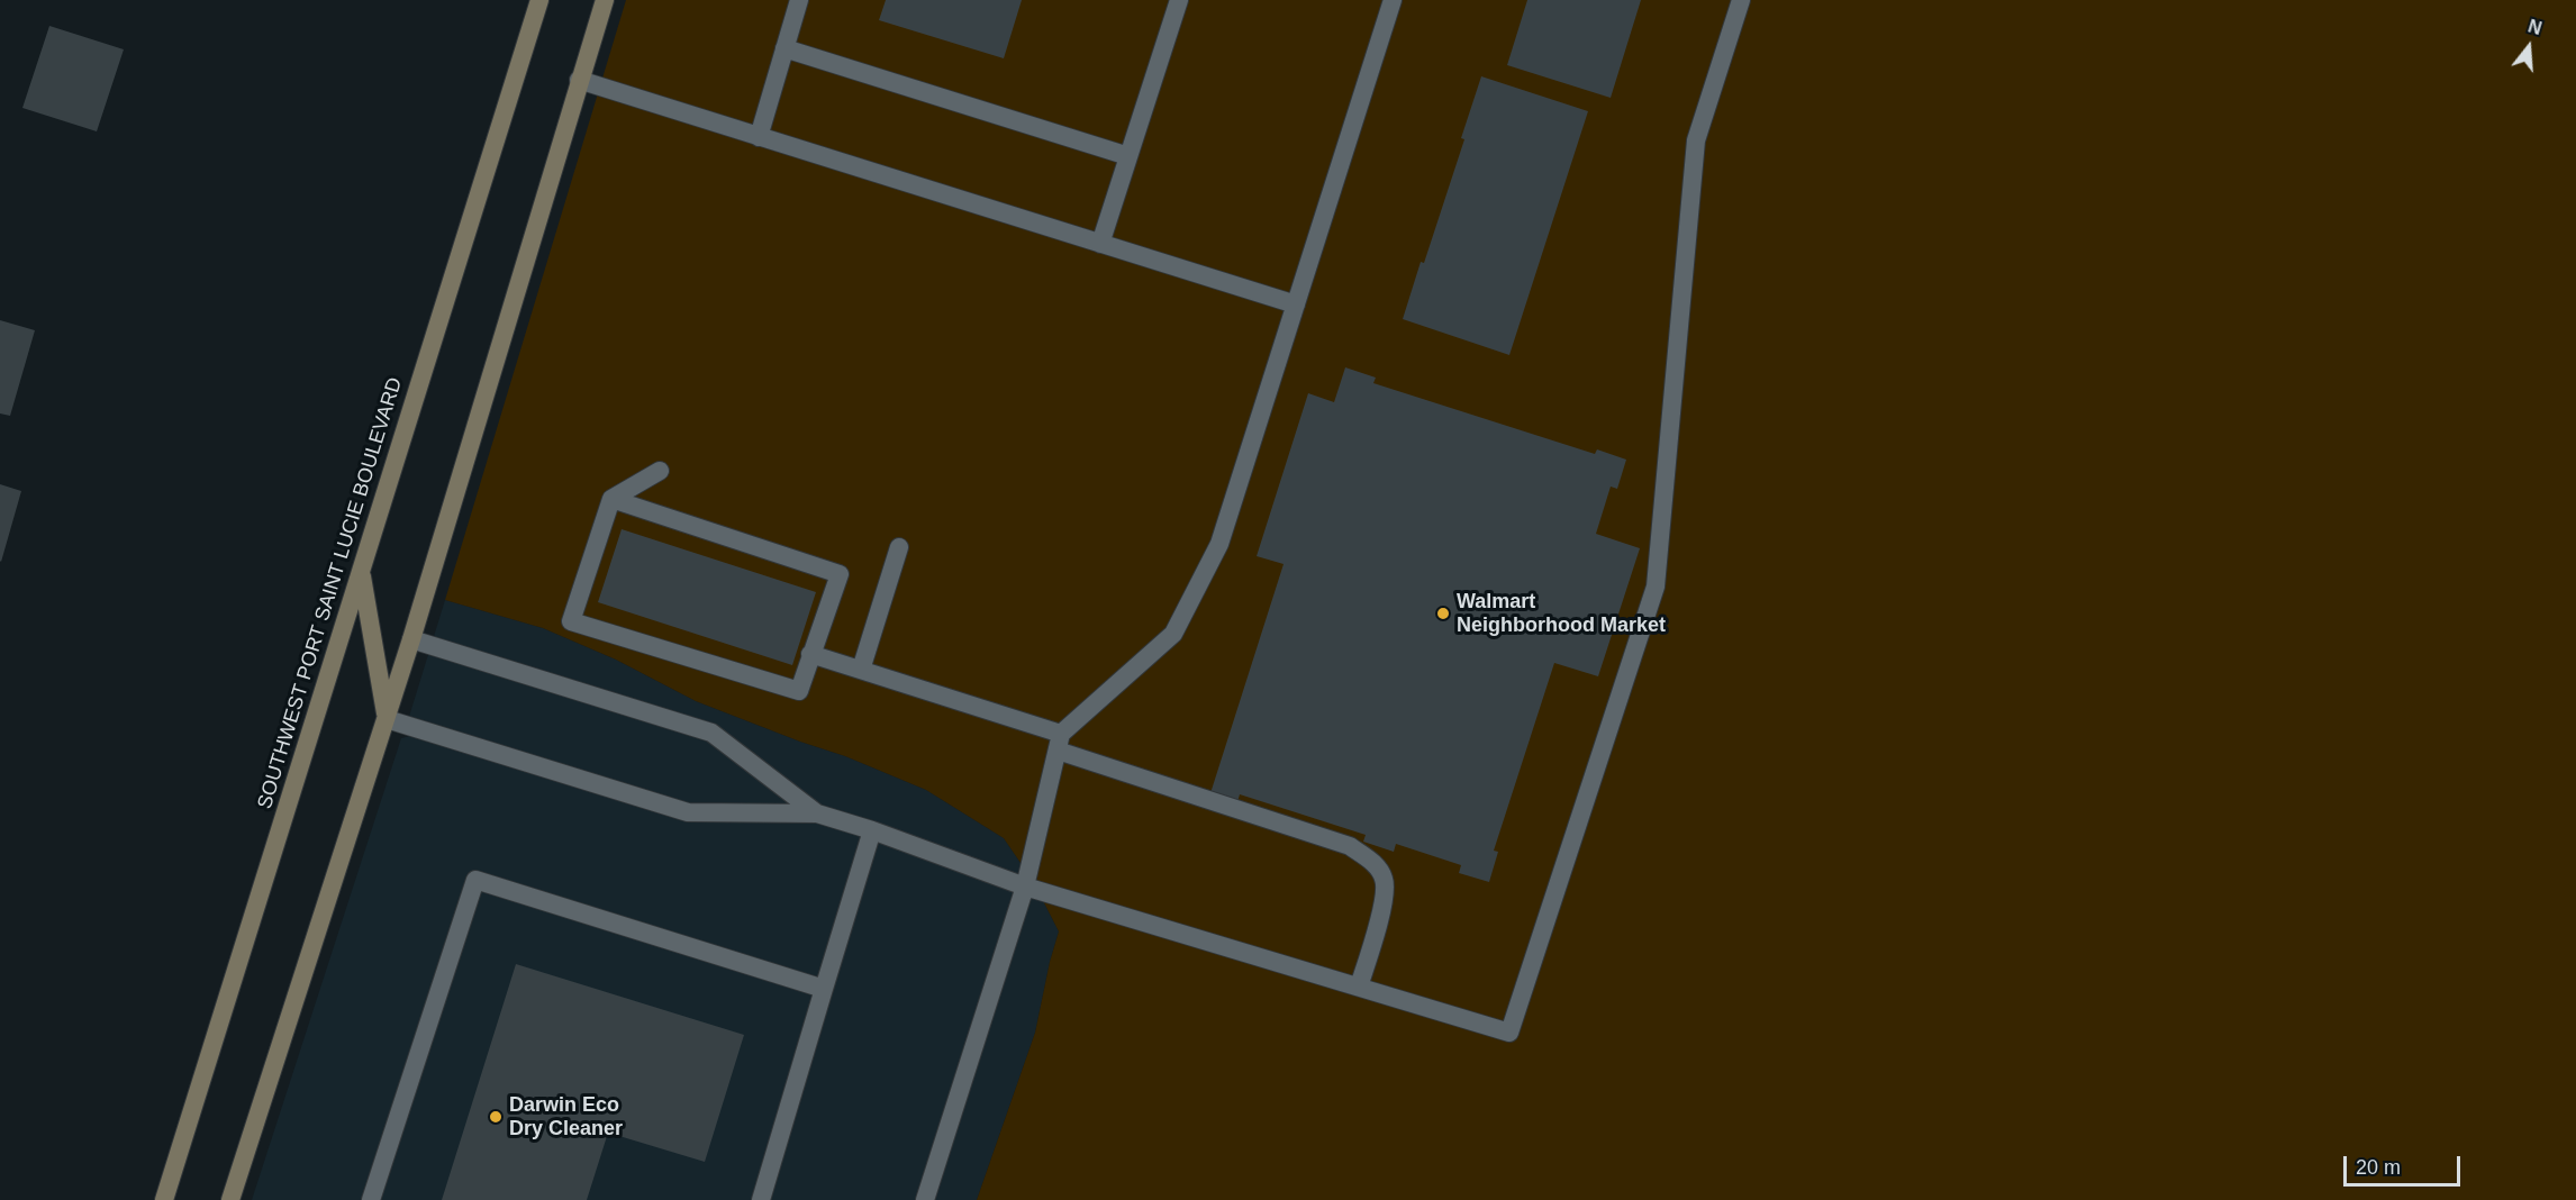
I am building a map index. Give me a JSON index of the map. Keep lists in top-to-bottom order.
{
  "streets": {
    "main road": ["SOUTHWEST PORT SAINT LUCIE BOULEVARD"]
  },
  "places": ["Walmart Neighborhood Market", "Darwin Eco Dry Cleaner"],
  "scale_bar": "20 m",
  "north": "top"
}
